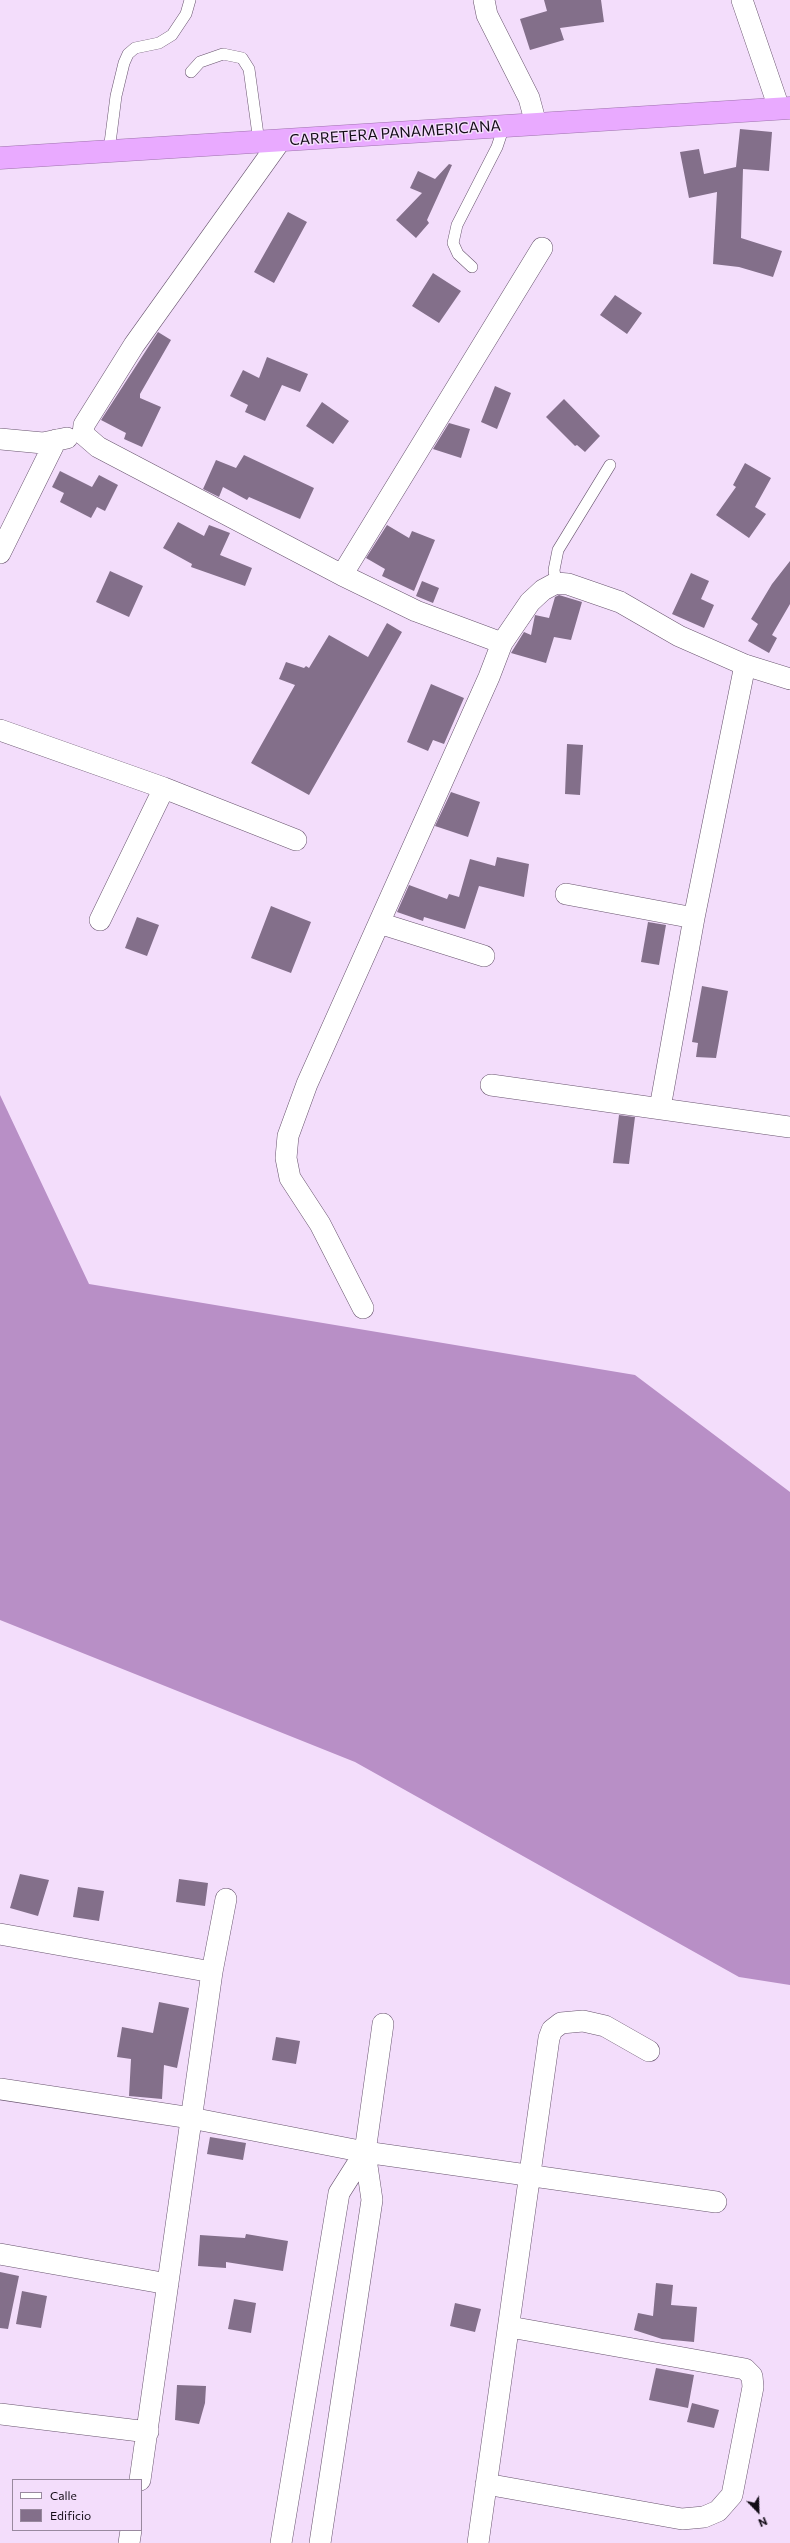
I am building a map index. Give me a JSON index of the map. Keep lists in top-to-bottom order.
{
  "streets": {
    "highway": ["CARRETERA PANAMERICANA"]
  },
  "legend": ["Calle", "Edificio"],
  "north": "bottom right"
}
